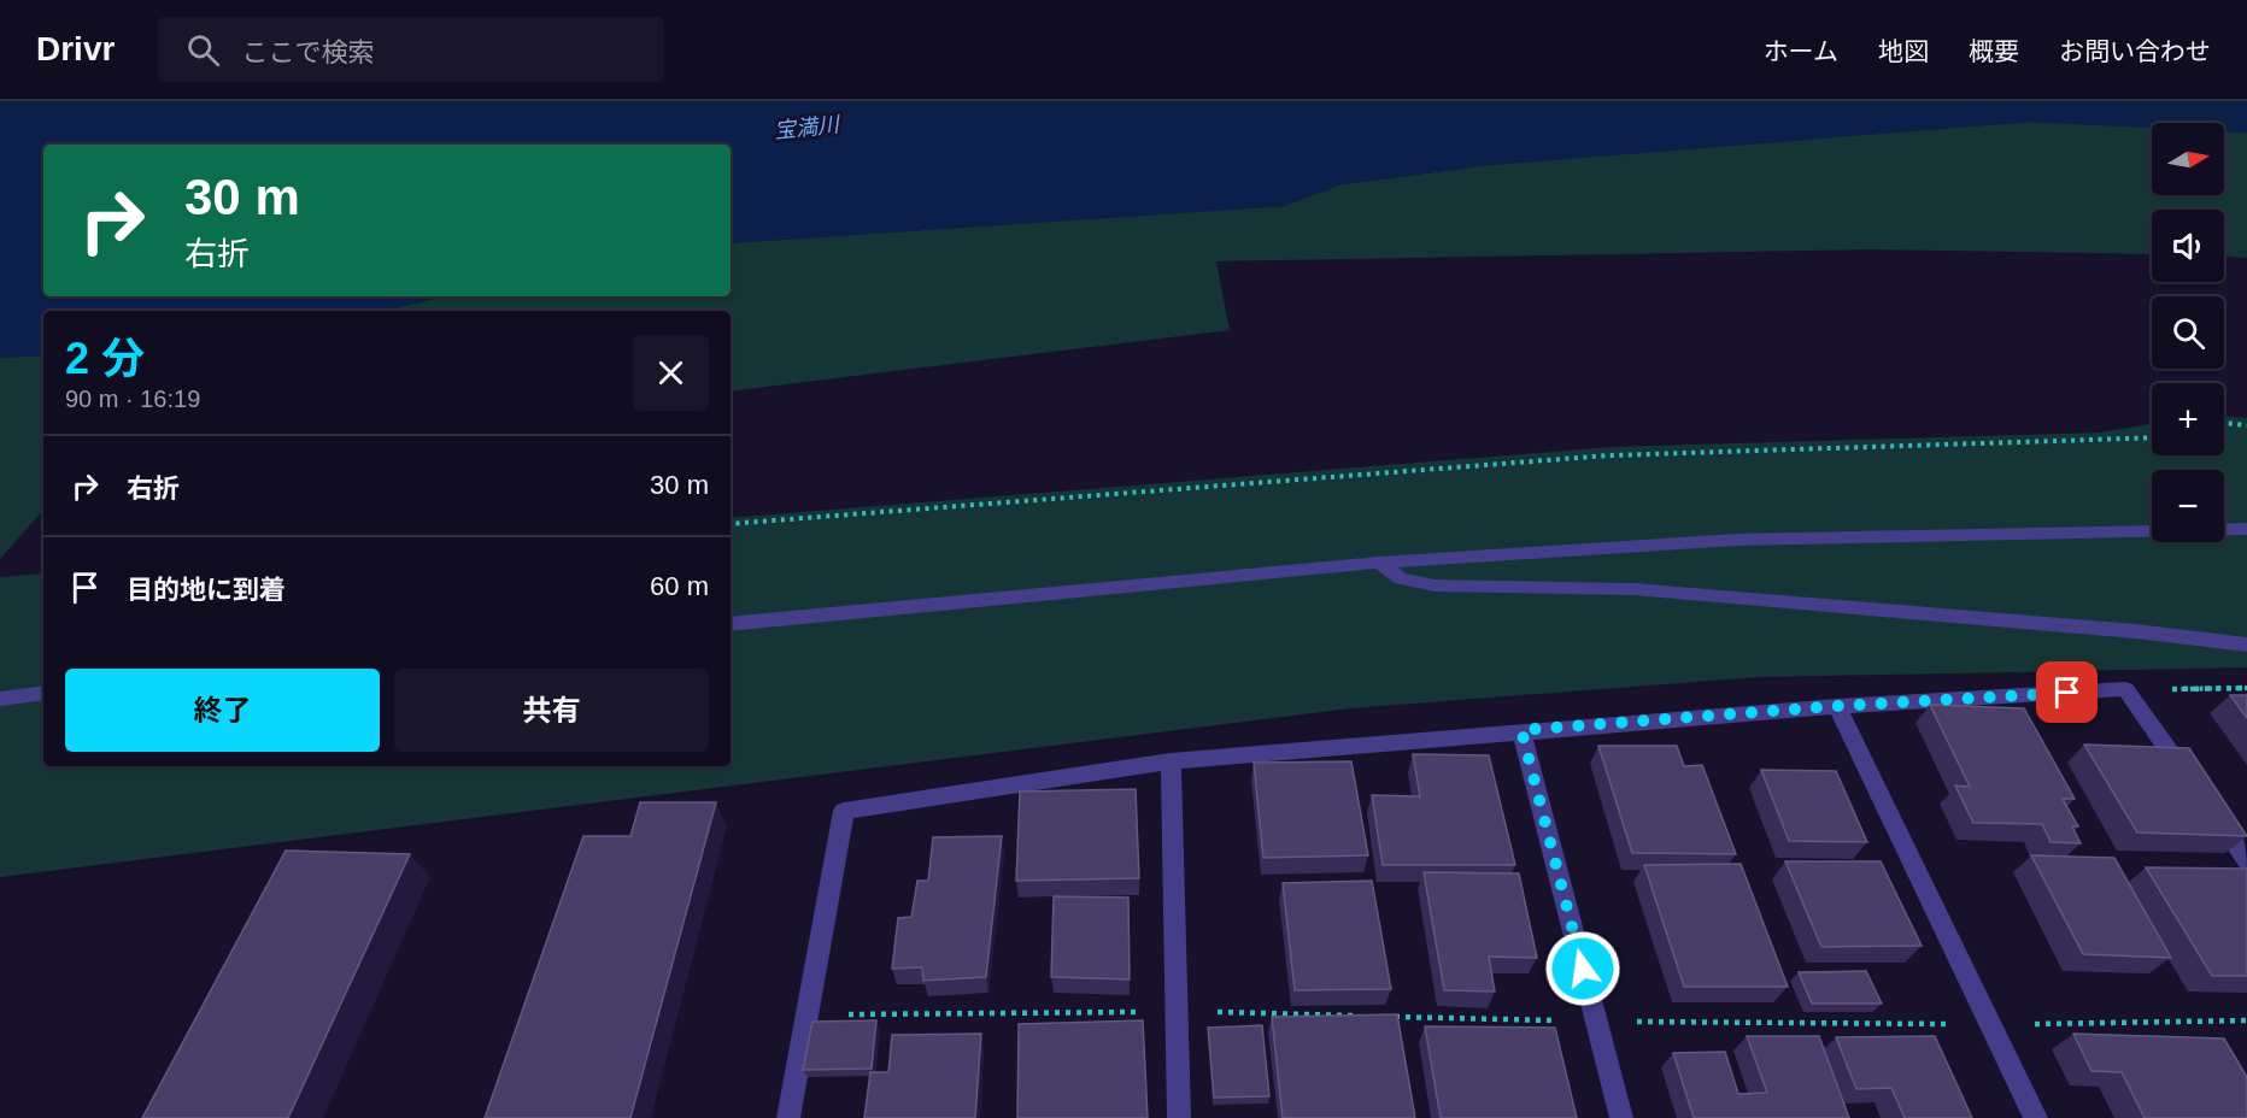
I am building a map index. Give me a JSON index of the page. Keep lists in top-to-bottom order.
{
  "water": ["宝満川"],
  "north": "right",
  "page": {
    "header": "Drivr",
    "search": "ここで検索",
    "nav": [
      "ホーム",
      "地図",
      "概要",
      "お問い合わせ"
    ],
    "map_buttons": ["+", "−"],
    "turn": ["30 m", "右折"],
    "heading": ["2 分", "90 m · 16:19"],
    "list": [
      {
        "name": "右折",
        "value": "30 m"
      },
      {
        "name": "目的地に到着",
        "value": "60 m"
      }
    ],
    "buttons": ["終了", "共有"]
  }
}
